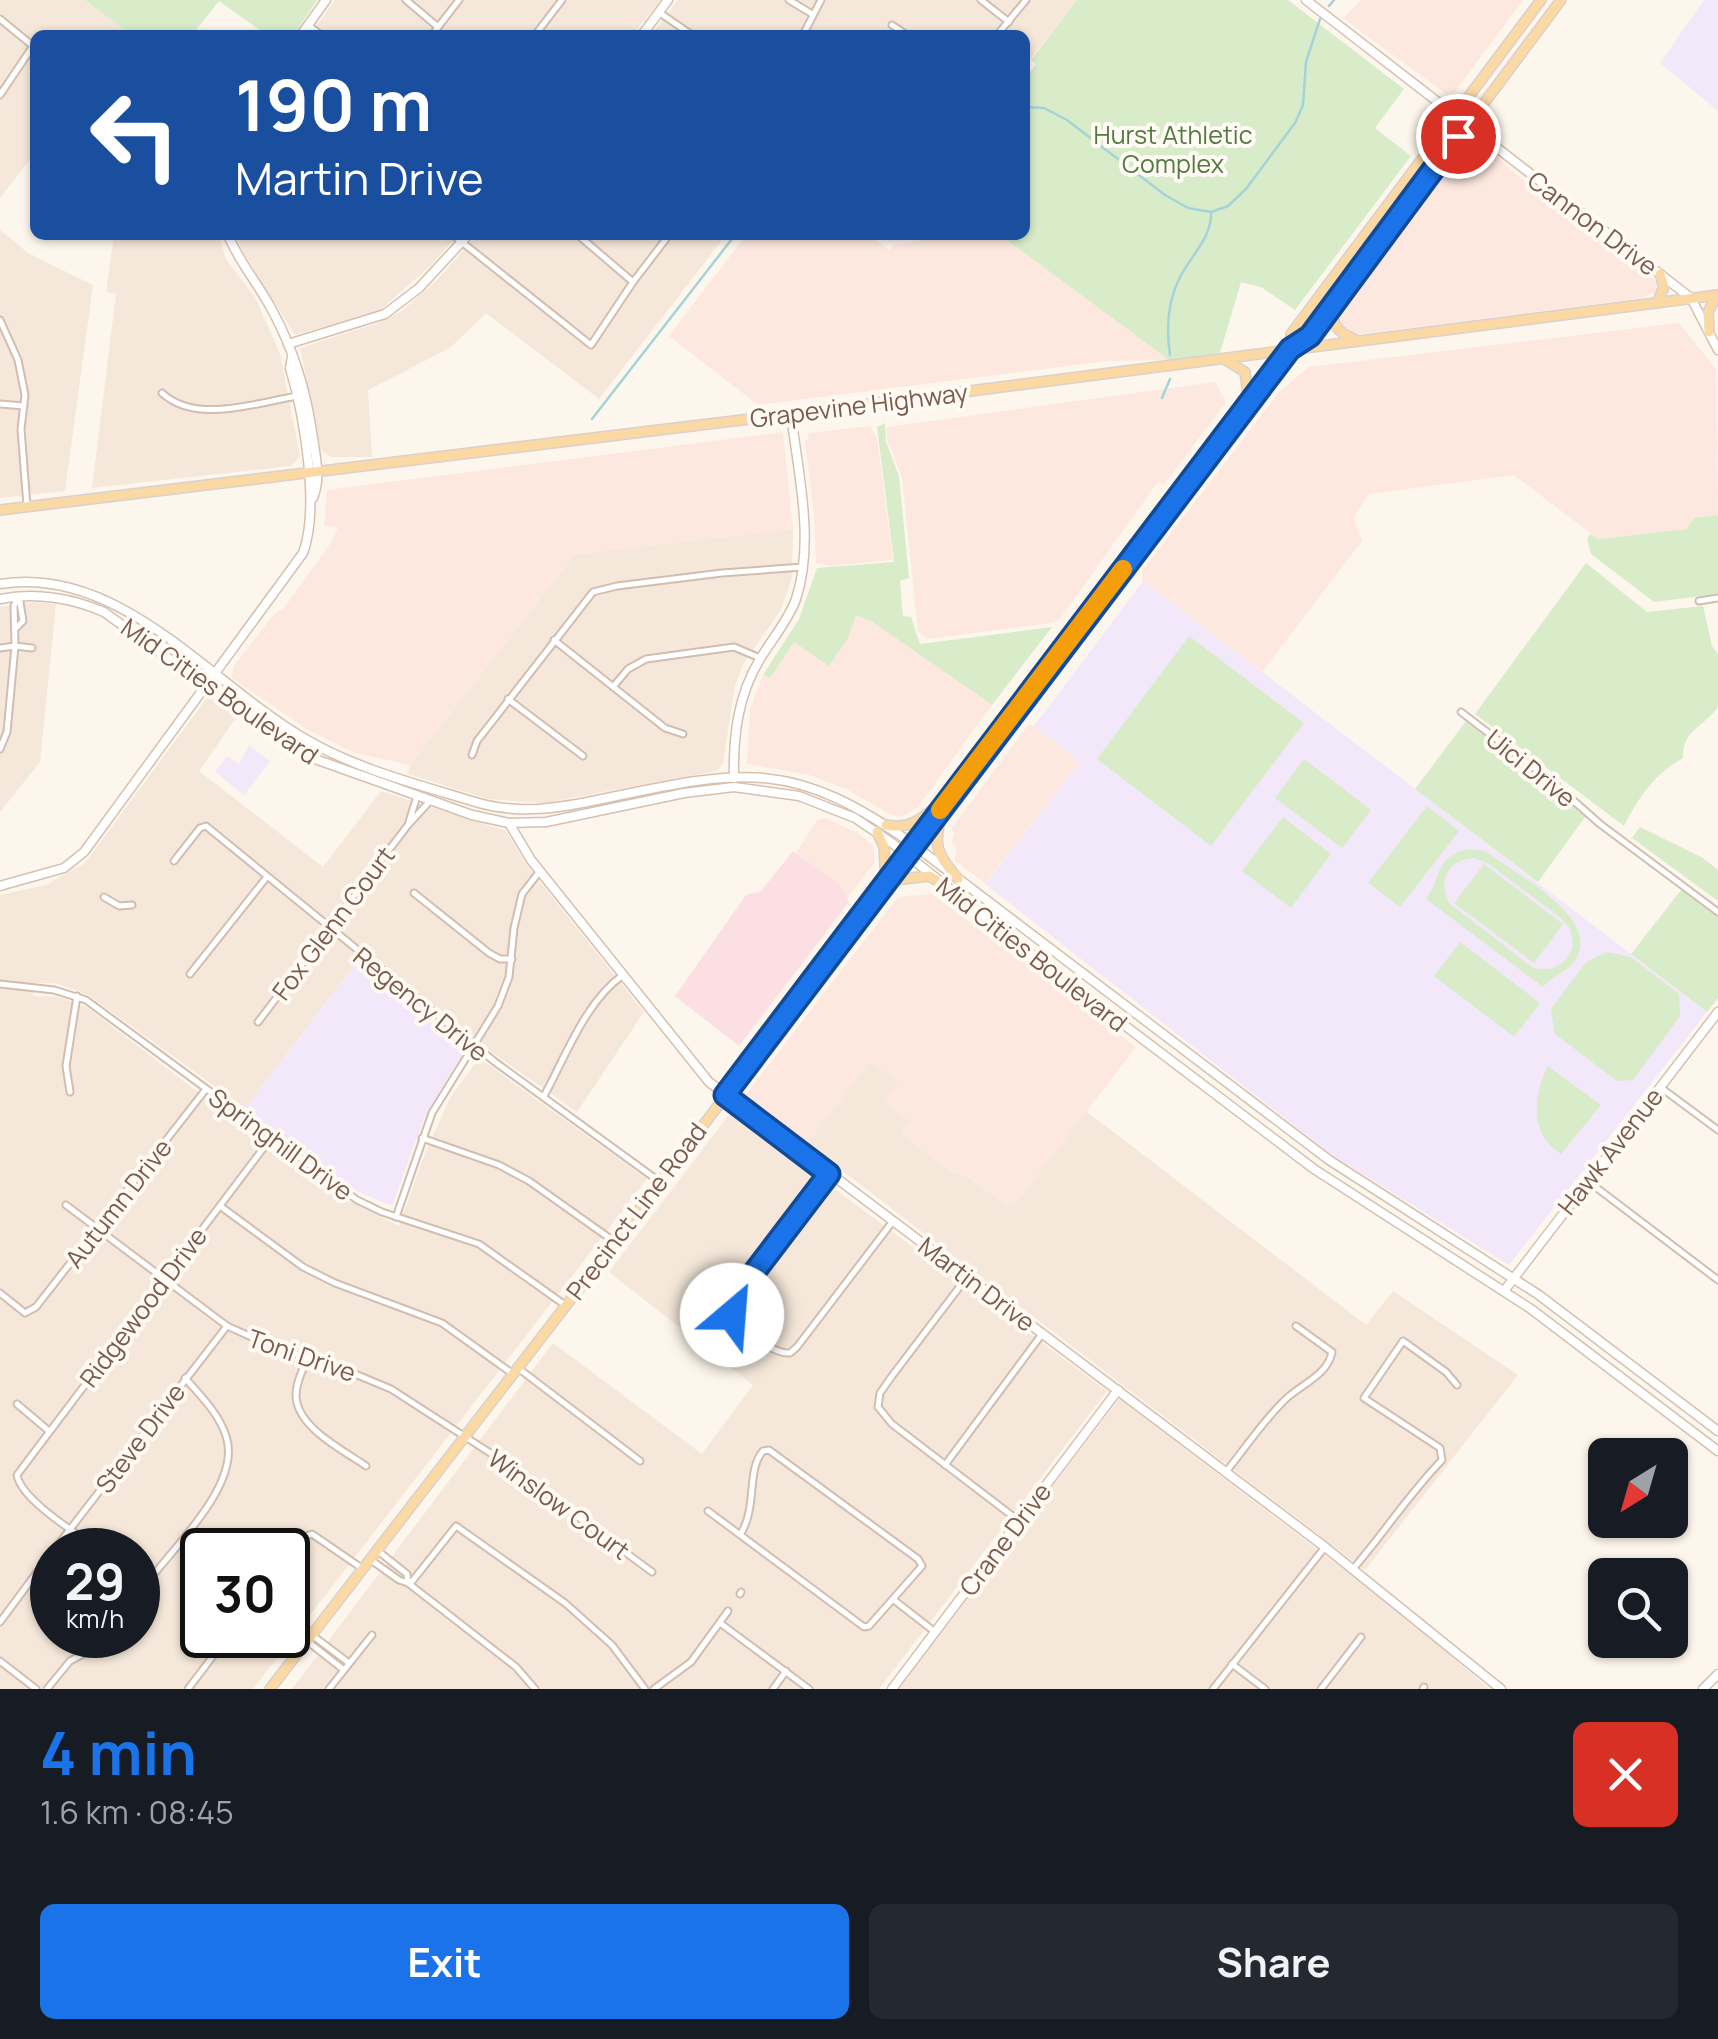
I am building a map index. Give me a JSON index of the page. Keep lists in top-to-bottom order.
{
  "streets": {
    "main road": [
      "Cannon Drive",
      "Grapevine Highway",
      "Mid Cities Boulevard",
      "Hawk Avenue",
      "Precinct Line Road",
      "Martin Drive",
      "Crane Drive"
    ],
    "street": [
      "Uici Drive",
      "Fox Glenn Court",
      "Regency Drive",
      "Springhill Drive",
      "Autumn Drive",
      "Ridgewood Drive",
      "Toni Drive",
      "Steve Drive",
      "Winslow Court"
    ]
  },
  "crossings": [
    ["Cannon Drive", "Grapevine Highway"],
    ["Cannon Drive", "Precinct Line Road"],
    ["Grapevine Highway", "Precinct Line Road"],
    ["Mid Cities Boulevard", "Fox Glenn Court"],
    ["Mid Cities Boulevard", "Hawk Avenue"],
    ["Mid Cities Boulevard", "Precinct Line Road"],
    ["Mid Cities Boulevard", "Martin Drive"],
    ["Fox Glenn Court", "Regency Drive"],
    ["Regency Drive", "Precinct Line Road"],
    ["Springhill Drive", "Autumn Drive"],
    ["Springhill Drive", "Precinct Line Road"],
    ["Springhill Drive", "Ridgewood Drive"],
    ["Autumn Drive", "Toni Drive"],
    ["Precinct Line Road", "Martin Drive"],
    ["Precinct Line Road", "Toni Drive"],
    ["Precinct Line Road", "Winslow Court"],
    ["Martin Drive", "Crane Drive"],
    ["Ridgewood Drive", "Toni Drive"],
    ["Ridgewood Drive", "Steve Drive"],
    ["Toni Drive", "Steve Drive"],
    ["Toni Drive", "Winslow Court"]
  ],
  "parks": ["Hurst Athletic Complex"],
  "north": "bottom left",
  "page": {
    "turn": ["190 m", "Martin Drive"],
    "speed": "29 km/h",
    "limit": "30",
    "heading": ["4 min", "1.6 km · 08:45"],
    "buttons": ["Exit", "Share"]
  }
}
